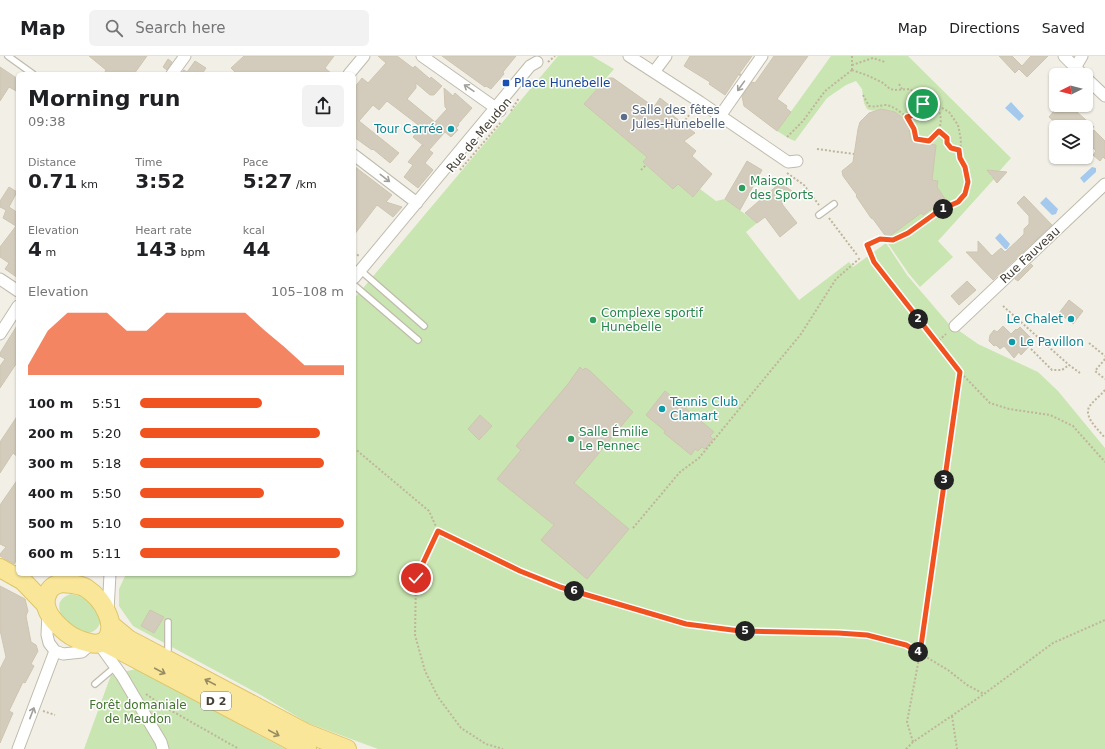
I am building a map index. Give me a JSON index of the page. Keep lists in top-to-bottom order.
{
  "streets": {
    "main road": ["D 2"],
    "street": ["Rue de Meudon", "Rue Fauveau"]
  },
  "parks": ["Forêt domaniale de Meudon"],
  "places": {
    "transit": ["Place Hunebelle"],
    "other": [
      "Salle des fêtes Jules-Hunebelle",
      "Tour Carrée",
      "Maison des Sports",
      "Le Chalet",
      "Complexe sportif Hunebelle",
      "Le Pavillon",
      "Tennis Club Clamart",
      "Salle Émilie Le Pennec"
    ]
  },
  "north": "left",
  "page": {
    "header": "Map",
    "search": "Search here",
    "nav": ["Map", "Directions", "Saved"],
    "heading": ["Morning run", "09:38"],
    "stats": [
      ["Distance", "0.71 km"],
      ["Time", "3:52"],
      ["Pace", "5:27 /km"],
      ["Elevation", "4 m"],
      ["Heart rate", "143 bpm"],
      ["kcal", "44"]
    ],
    "pins": [
      "1",
      "2",
      "3",
      "6",
      "5",
      "4"
    ],
    "chart": ["Elevation", "105–108 m"],
    "list": [
      {
        "name": "100 m",
        "note": "5:51"
      },
      {
        "name": "200 m",
        "note": "5:20"
      },
      {
        "name": "300 m",
        "note": "5:18"
      },
      {
        "name": "400 m",
        "note": "5:50"
      },
      {
        "name": "500 m",
        "note": "5:10"
      },
      {
        "name": "600 m",
        "note": "5:11"
      }
    ]
  }
}
